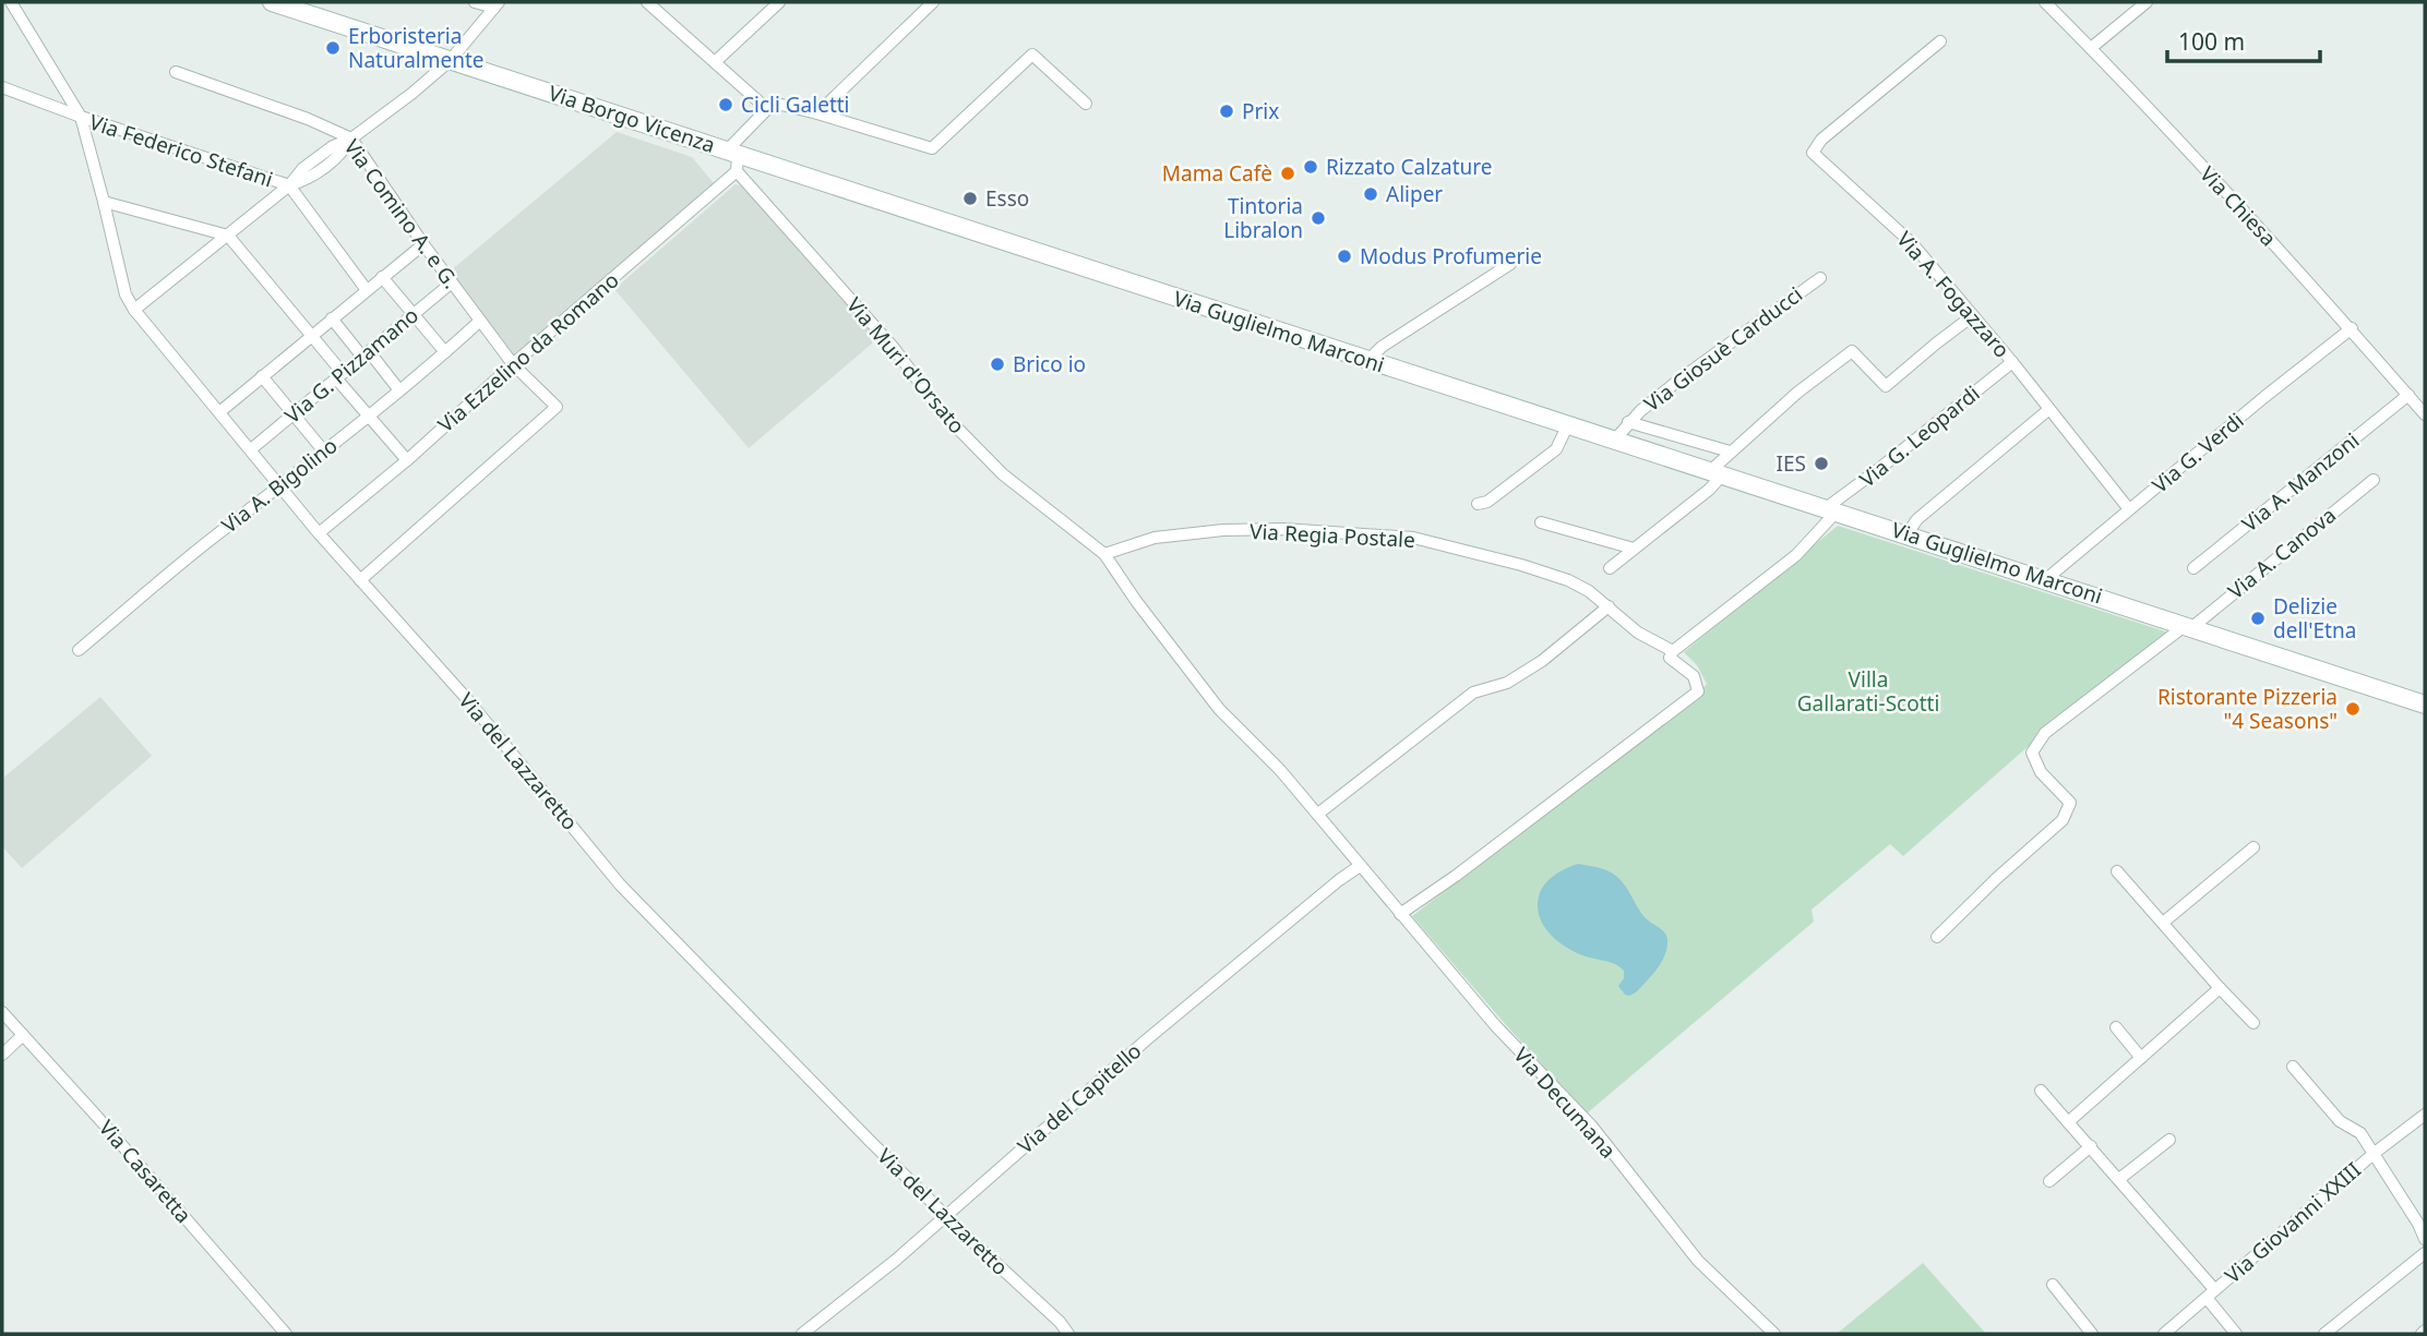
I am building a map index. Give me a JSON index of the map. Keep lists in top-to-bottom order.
{
  "streets": {
    "street": [
      "Via Borgo Vicenza",
      "Via Federico Stefani",
      "Via Chiesa",
      "Via Comino A. e G.",
      "Via A. Fogazzaro",
      "Via Guglielmo Marconi",
      "Via Giosuè Carducci",
      "Via Ezzelino da Romano",
      "Via G. Pizzamano",
      "Via Muri d'Orsato",
      "Via G. Leopardi",
      "Via G. Verdi",
      "Via A. Manzoni",
      "Via A. Bigolino",
      "Via Regia Postale",
      "Via A. Canova",
      "Via del Lazzaretto",
      "Via del Capitello",
      "Via Decumana",
      "Via Casaretta",
      "Via Giovanni XXIII"
    ]
  },
  "crossings": [
    ["Via Borgo Vicenza", "Via Guglielmo Marconi"],
    ["Via Borgo Vicenza", "Via Ezzelino da Romano"],
    ["Via Borgo Vicenza", "Via Muri d'Orsato"],
    ["Via Federico Stefani", "Via del Lazzaretto"],
    ["Via Chiesa", "Via G. Verdi"],
    ["Via Chiesa", "Via A. Manzoni"],
    ["Via Comino A. e G.", "Via Ezzelino da Romano"],
    ["Via Comino A. e G.", "Via G. Pizzamano"],
    ["Via Comino A. e G.", "Via A. Bigolino"],
    ["Via Comino A. e G.", "Via del Lazzaretto"],
    ["Via A. Fogazzaro", "Via G. Leopardi"],
    ["Via A. Fogazzaro", "Via G. Verdi"],
    ["Via Guglielmo Marconi", "Via Giosuè Carducci"],
    ["Via Guglielmo Marconi", "Via G. Leopardi"],
    ["Via Guglielmo Marconi", "Via G. Verdi"],
    ["Via Guglielmo Marconi", "Via A. Canova"],
    ["Via Ezzelino da Romano", "Via Muri d'Orsato"],
    ["Via Ezzelino da Romano", "Via del Lazzaretto"],
    ["Via G. Pizzamano", "Via del Lazzaretto"],
    ["Via Muri d'Orsato", "Via Regia Postale"],
    ["Via Muri d'Orsato", "Via Decumana"],
    ["Via A. Bigolino", "Via del Lazzaretto"],
    ["Via Regia Postale", "Via Decumana"],
    ["Via del Lazzaretto", "Via del Capitello"],
    ["Via del Capitello", "Via Decumana"]
  ],
  "parks": ["Villa Gallarati-Scotti"],
  "places": [
    "Erboristeria Naturalmente",
    "Cicli Galetti",
    "Prix",
    "Rizzato Calzature",
    "Mama Cafè",
    "Aliper",
    "Esso",
    "Tintoria Libralon",
    "Modus Profumerie",
    "Brico io",
    "IES",
    "Delizie dell'Etna",
    "Ristorante Pizzeria \"4 Seasons\""
  ],
  "scale_bar": "100 m"
}
